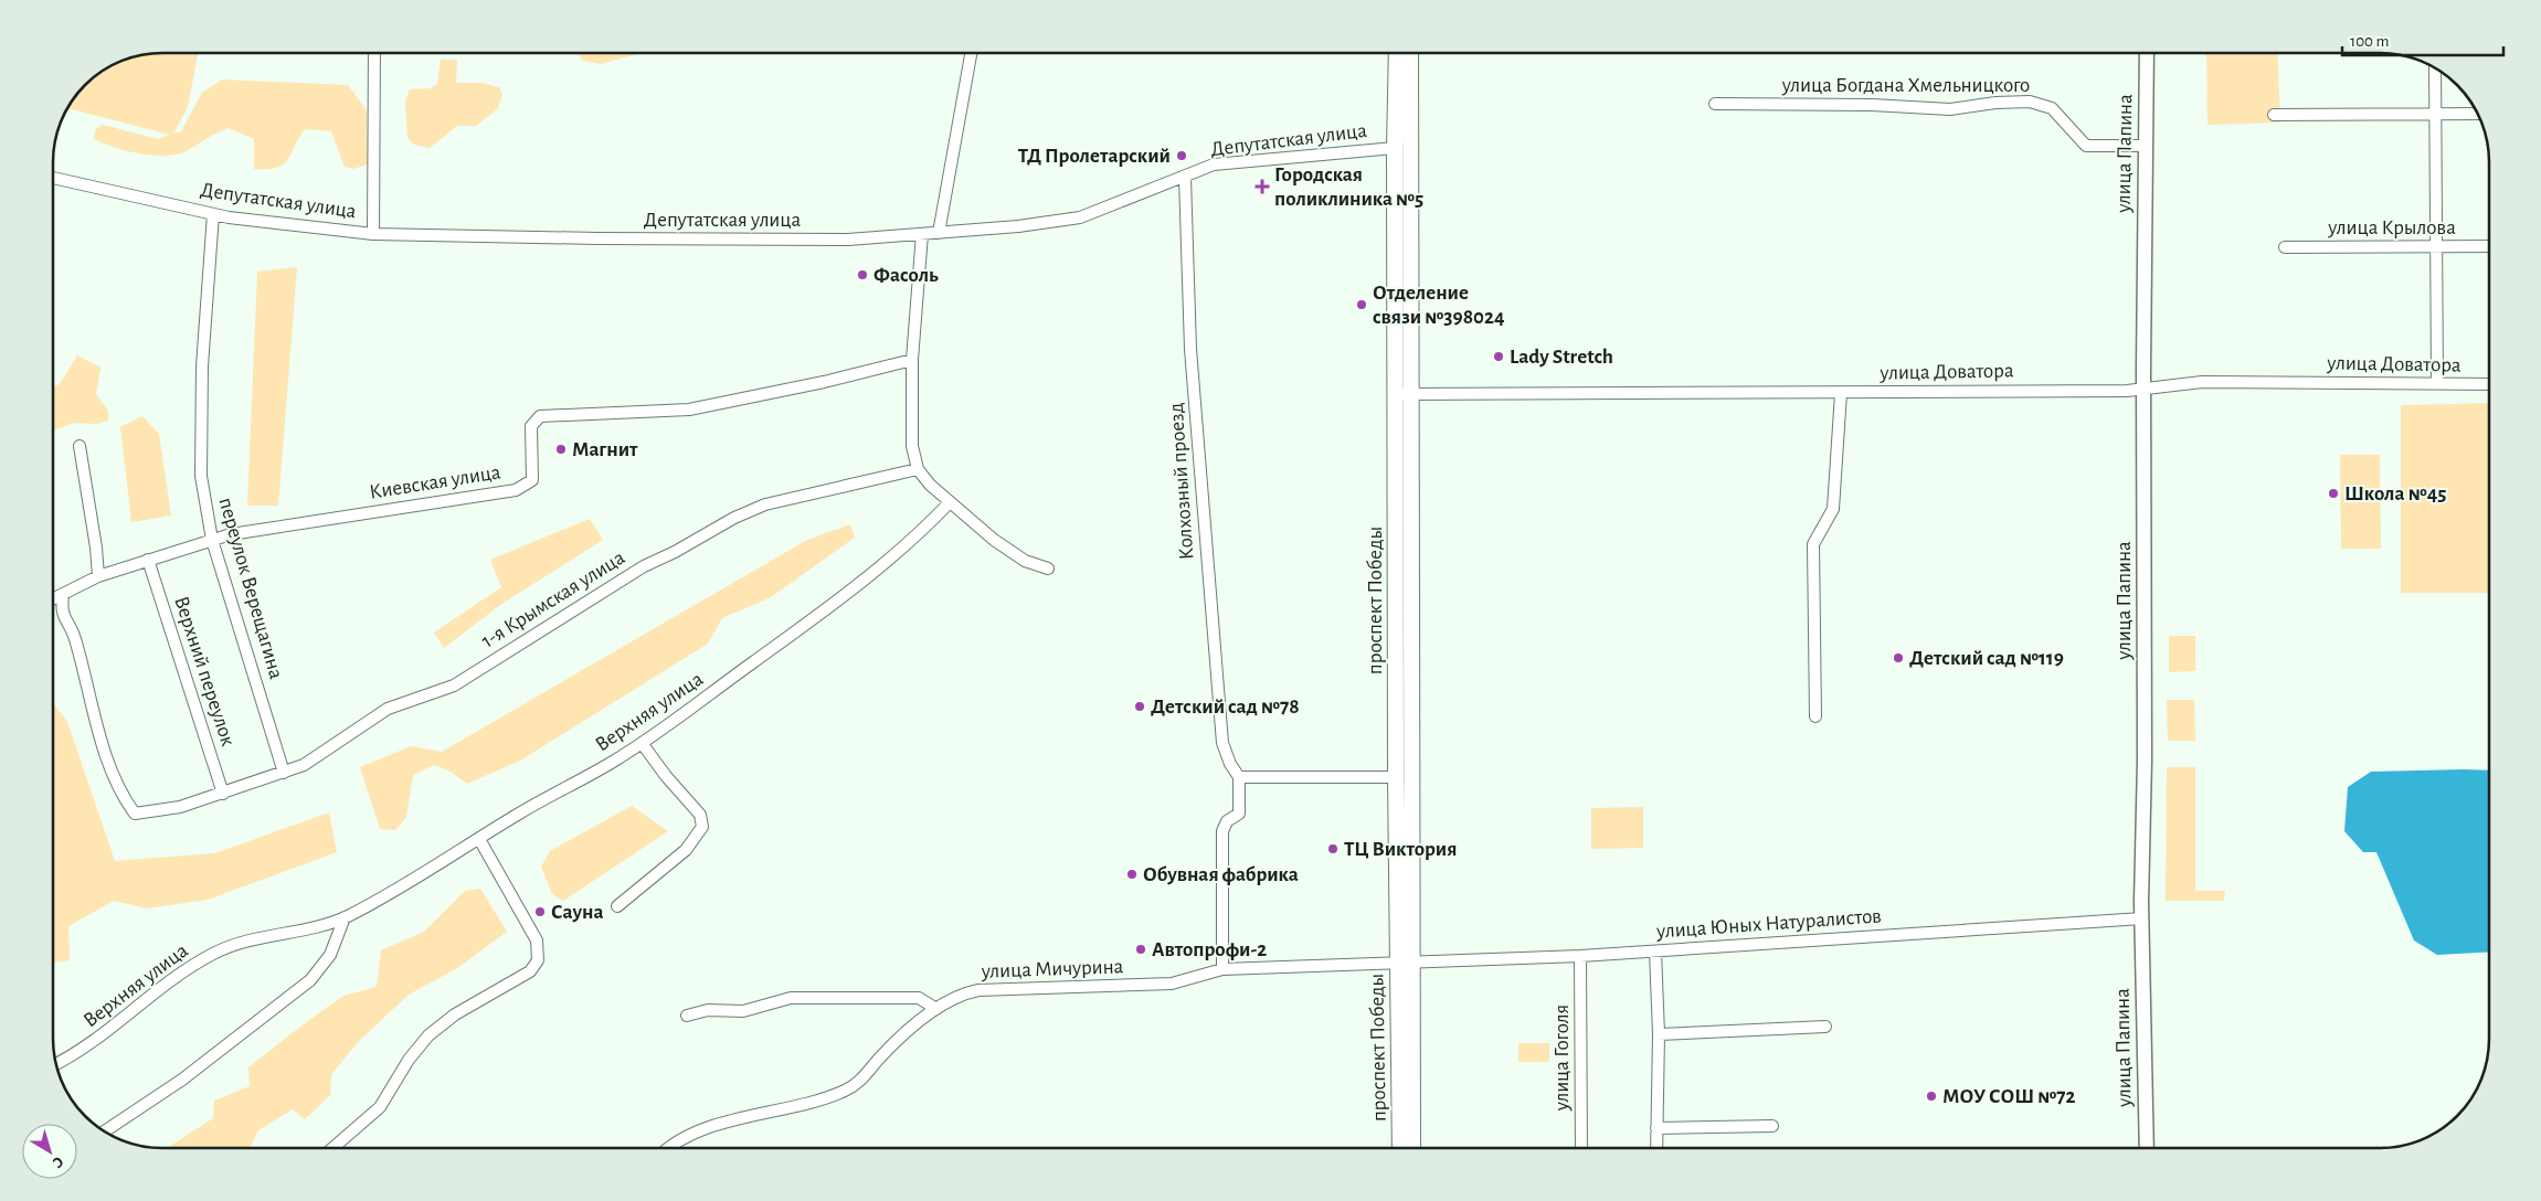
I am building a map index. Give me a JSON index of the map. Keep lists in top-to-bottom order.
{
  "streets": {
    "main road": ["проспект Победы"],
    "street": [
      "улица Богдана Хмельницкого",
      "Депутатская улица",
      "улица Папина",
      "улица Крылова",
      "улица Доватора",
      "Колхозный проезд",
      "Киевская улица",
      "переулок Верещагина",
      "1-я Крымская улица",
      "Верхний переулок",
      "Верхняя улица",
      "улица Юных Натуралистов",
      "улица Мичурина",
      "улица Гоголя"
    ]
  },
  "crossings": [
    ["улица Богдана Хмельницкого", "улица Папина"],
    ["Депутатская улица", "Колхозный проезд"],
    ["Депутатская улица", "переулок Верещагина"],
    ["Депутатская улица", "проспект Победы"],
    ["улица Папина", "улица Доватора"],
    ["улица Папина", "улица Юных Натуралистов"],
    ["улица Доватора", "проспект Победы"],
    ["Колхозный проезд", "улица Мичурина"],
    ["Киевская улица", "переулок Верещагина"],
    ["Киевская улица", "1-я Крымская улица"],
    ["Киевская улица", "Верхний переулок"],
    ["переулок Верещагина", "1-я Крымская улица"],
    ["1-я Крымская улица", "Верхний переулок"],
    ["проспект Победы", "улица Юных Натуралистов"],
    ["проспект Победы", "улица Мичурина"],
    ["улица Юных Натуралистов", "улица Мичурина"],
    ["улица Юных Натуралистов", "улица Гоголя"]
  ],
  "places": {
    "other": [
      "ТД Пролетарский",
      "Фасоль",
      "Отделение связи №398024",
      "Lady Stretch",
      "Магнит",
      "Школа №45",
      "Детский сад №119",
      "Детский сад №78",
      "ТЦ Виктория",
      "Обувная фабрика",
      "Сауна",
      "Автопрофи-2",
      "МОУ СОШ №72"
    ],
    "health": ["Городская поликлиника №5"]
  },
  "scale_bar": "100 m",
  "north": "bottom right"
}
